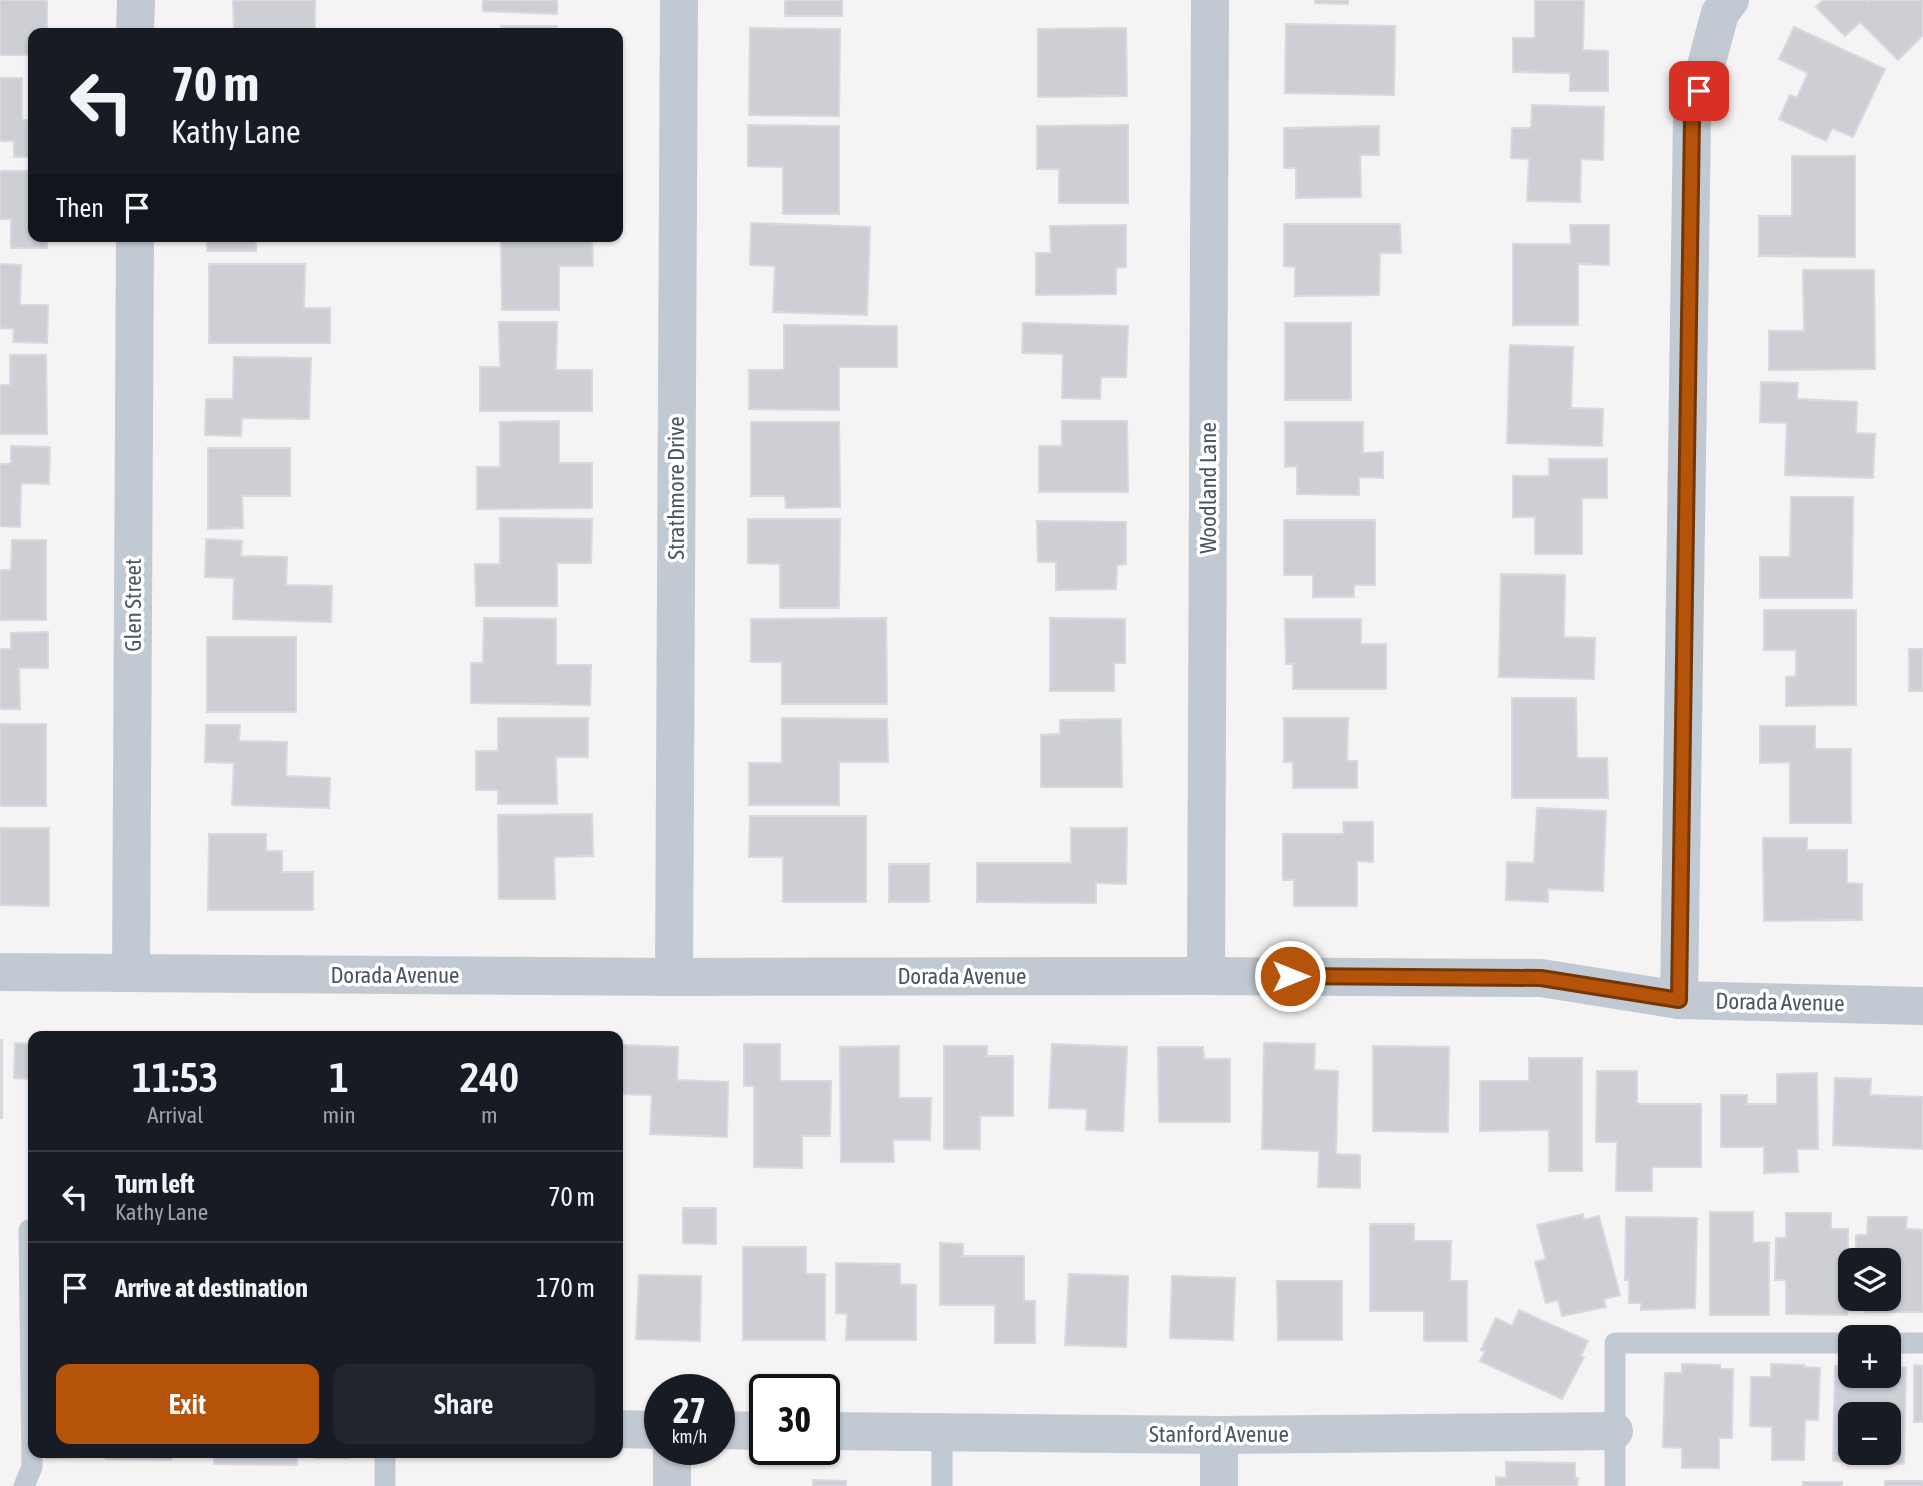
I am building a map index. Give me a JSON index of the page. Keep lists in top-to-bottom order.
{
  "streets": {
    "street": [
      "Strathmore Drive",
      "Woodland Lane",
      "Glen Street",
      "Dorada Avenue",
      "Stanford Avenue"
    ]
  },
  "crossings": [
    ["Strathmore Drive", "Dorada Avenue"],
    ["Woodland Lane", "Dorada Avenue"],
    ["Glen Street", "Dorada Avenue"]
  ],
  "page": {
    "turn": ["70 m", "Kathy Lane"],
    "then": "Then",
    "eta": [
      "11:53",
      "Arrival",
      "1",
      "min",
      "240",
      "m"
    ],
    "list": [
      {
        "name": "Turn left",
        "note": "Kathy Lane",
        "value": "70 m"
      },
      {
        "name": "Arrive at destination",
        "value": "170 m"
      }
    ],
    "map_buttons": ["+", "−"],
    "buttons": ["Exit", "Share"],
    "speed": "27 km/h",
    "limit": "30"
  }
}
